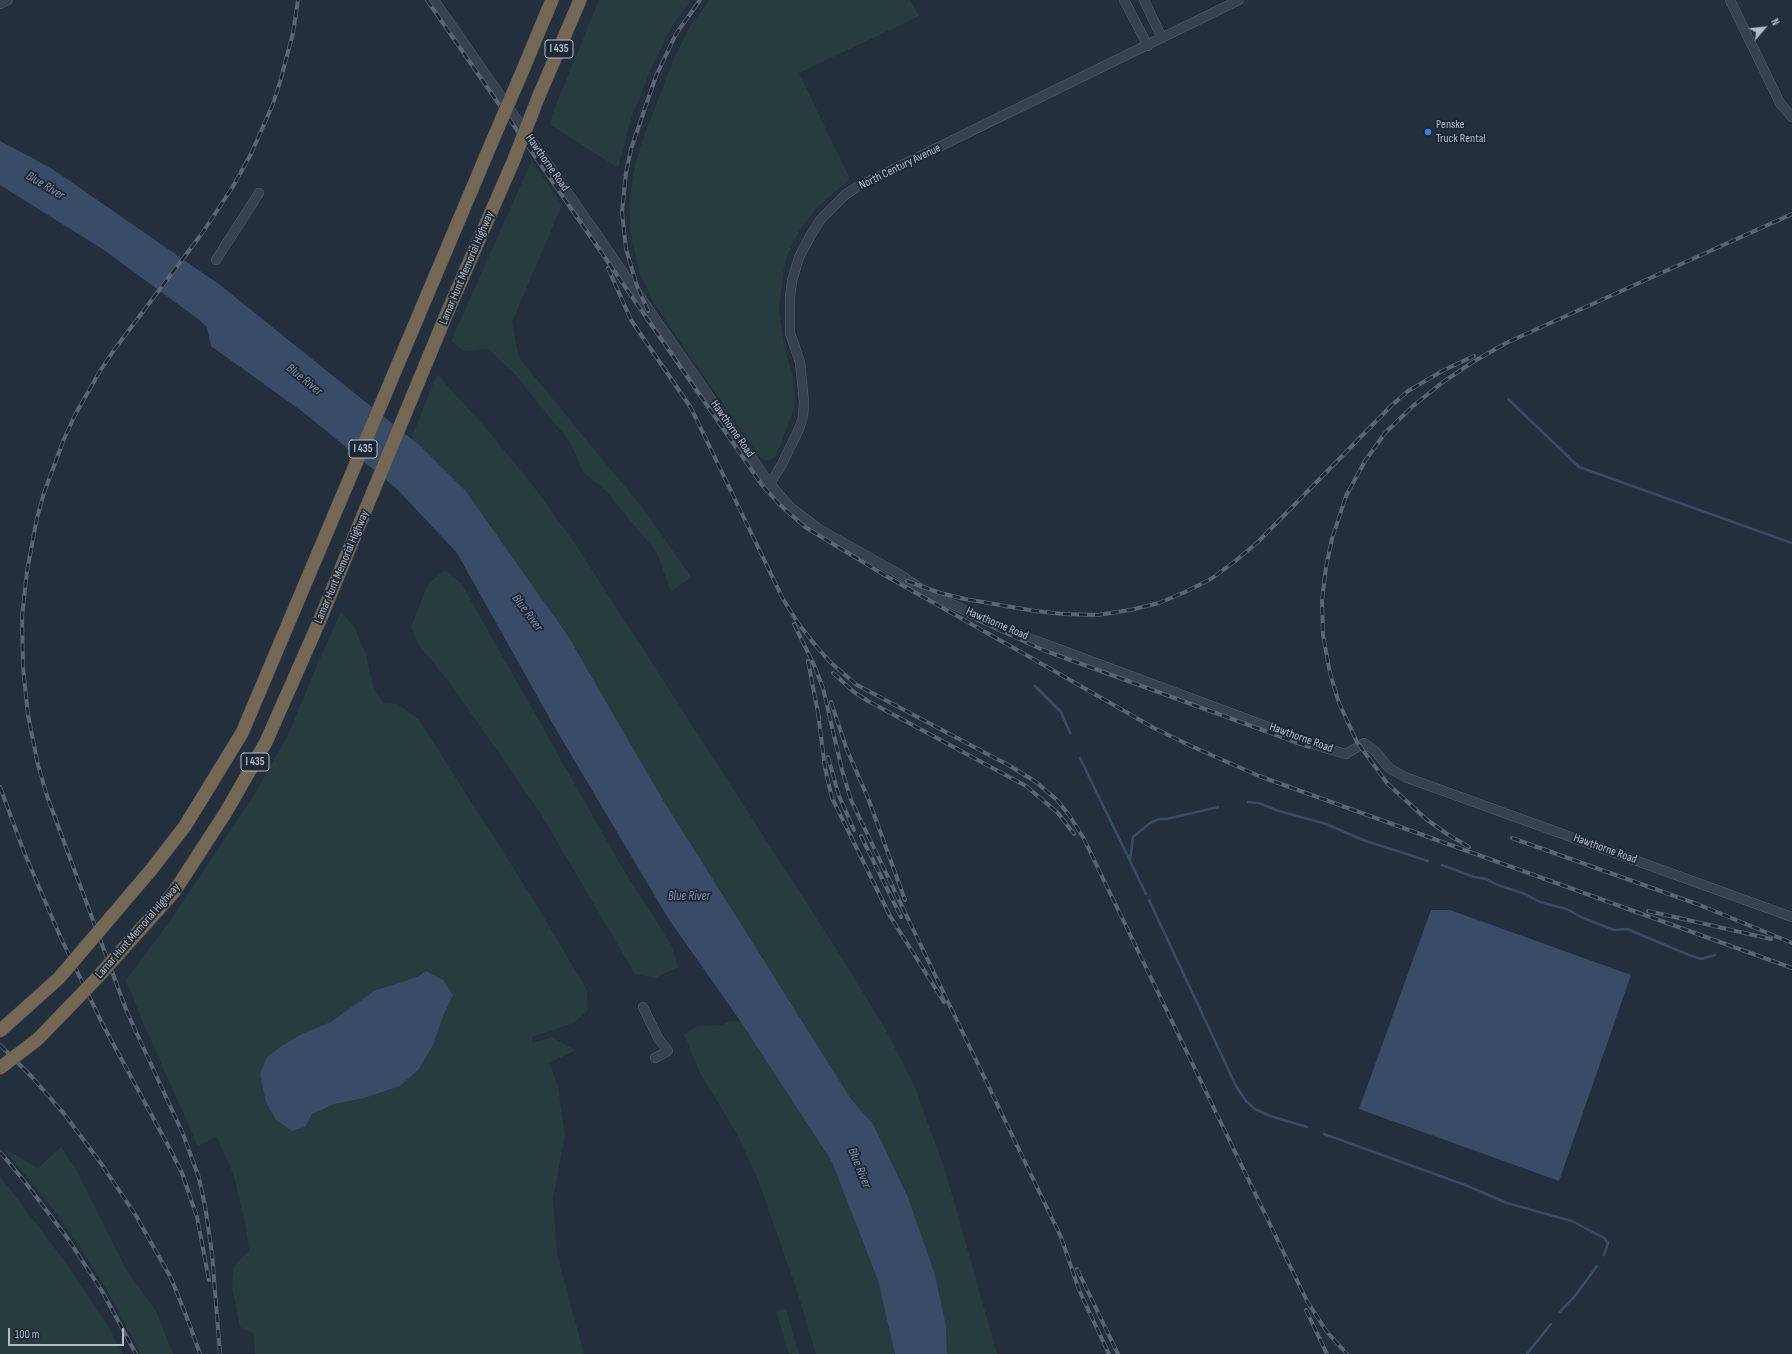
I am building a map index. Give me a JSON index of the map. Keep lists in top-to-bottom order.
{
  "streets": {
    "highway": ["I 435", "Lamar Hunt Memorial Highway"],
    "street": ["Hawthorne Road", "North Century Avenue"]
  },
  "crossings": [
    ["Hawthorne Road", "North Century Avenue"]
  ],
  "water": ["Blue River"],
  "places": ["Penske Truck Rental"],
  "scale_bar": "100 m",
  "north": "top right"
}
